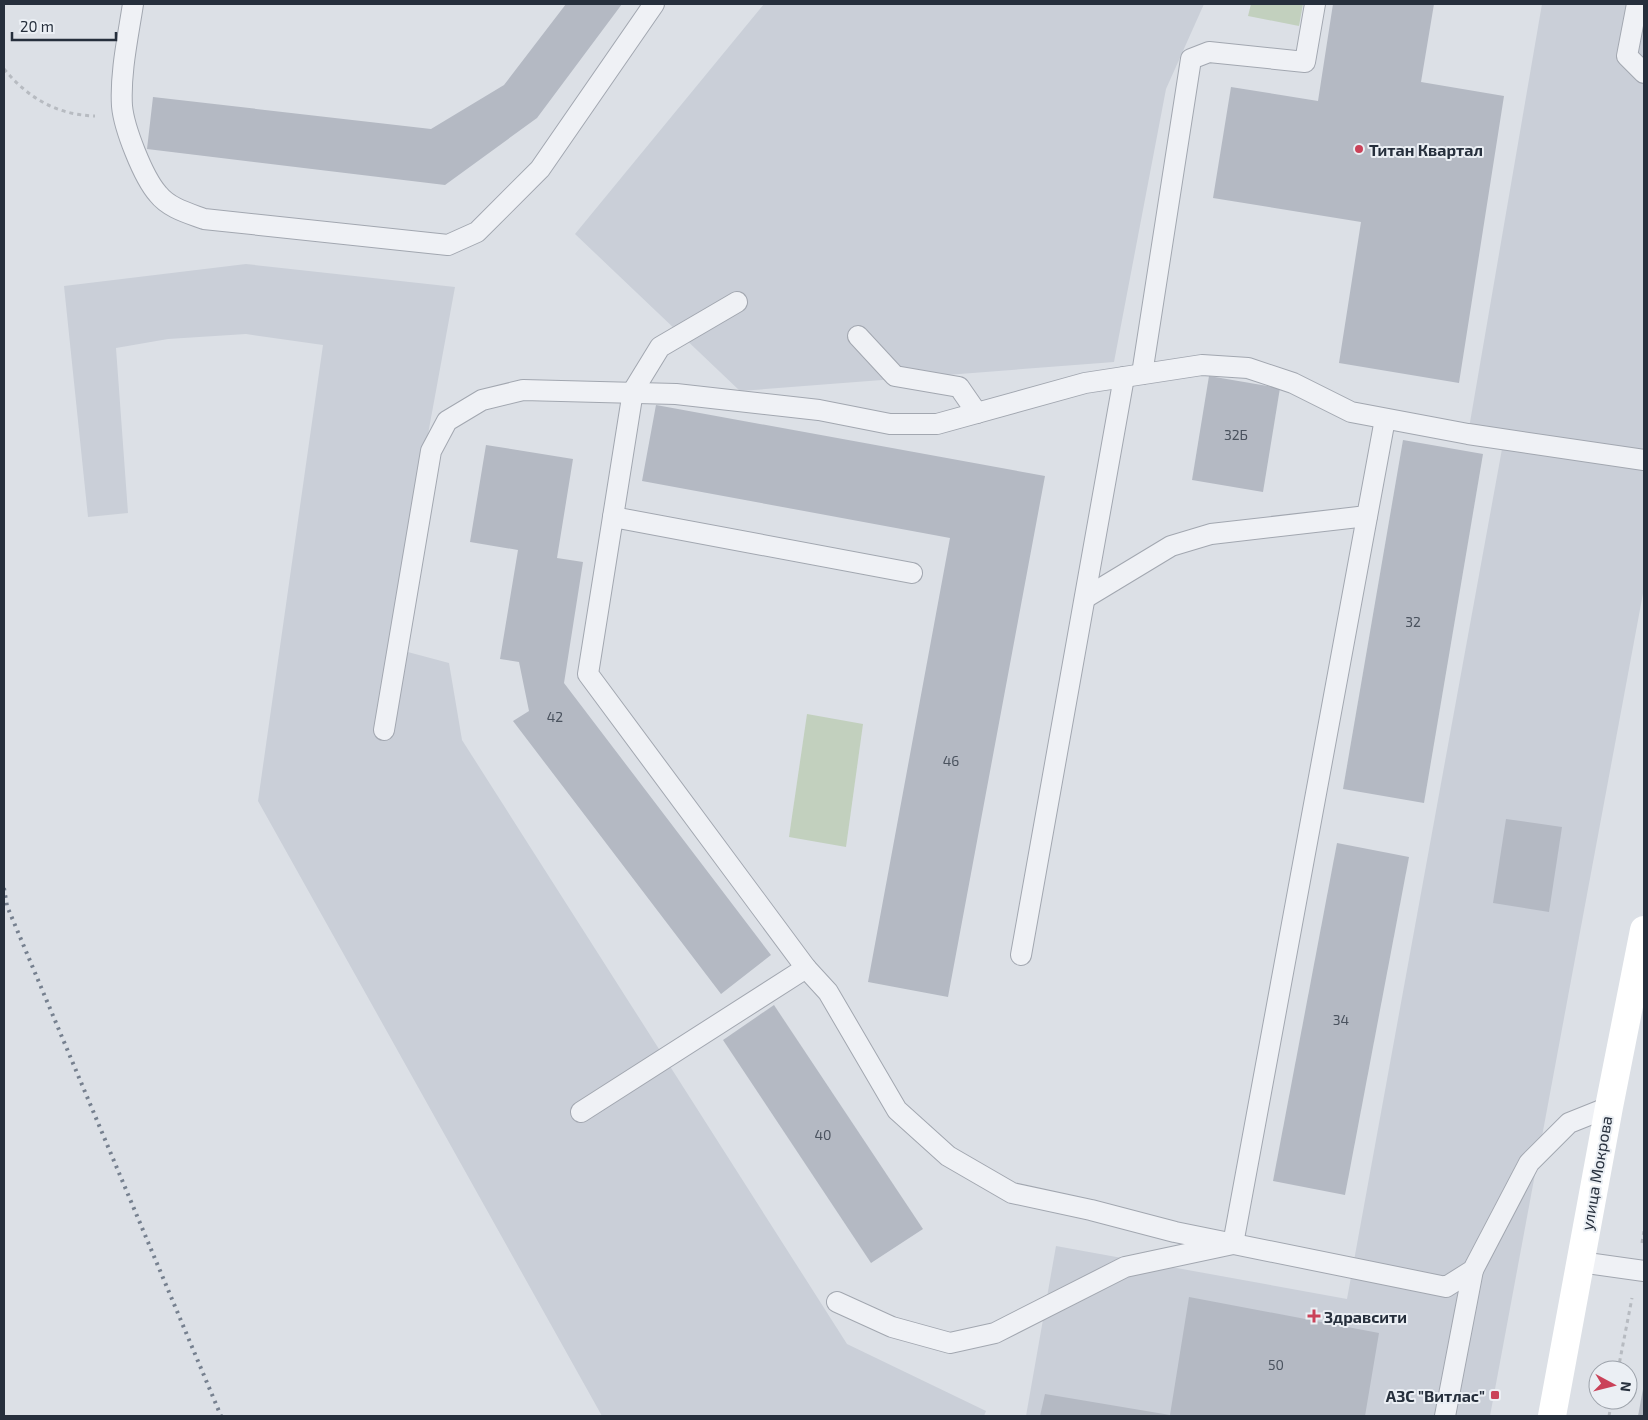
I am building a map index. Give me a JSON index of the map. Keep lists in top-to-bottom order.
{
  "streets": {
    "main road": ["улица Мокрова"]
  },
  "places": {
    "other": ["Титан Квартал"],
    "health": ["Здравсити"],
    "transit": ["АЗС \"Витлас\""]
  },
  "house_numbers": [
    "32Б",
    "32",
    "42",
    "46",
    "34",
    "40",
    "50"
  ],
  "scale_bar": "20 m",
  "north": "right"
}
